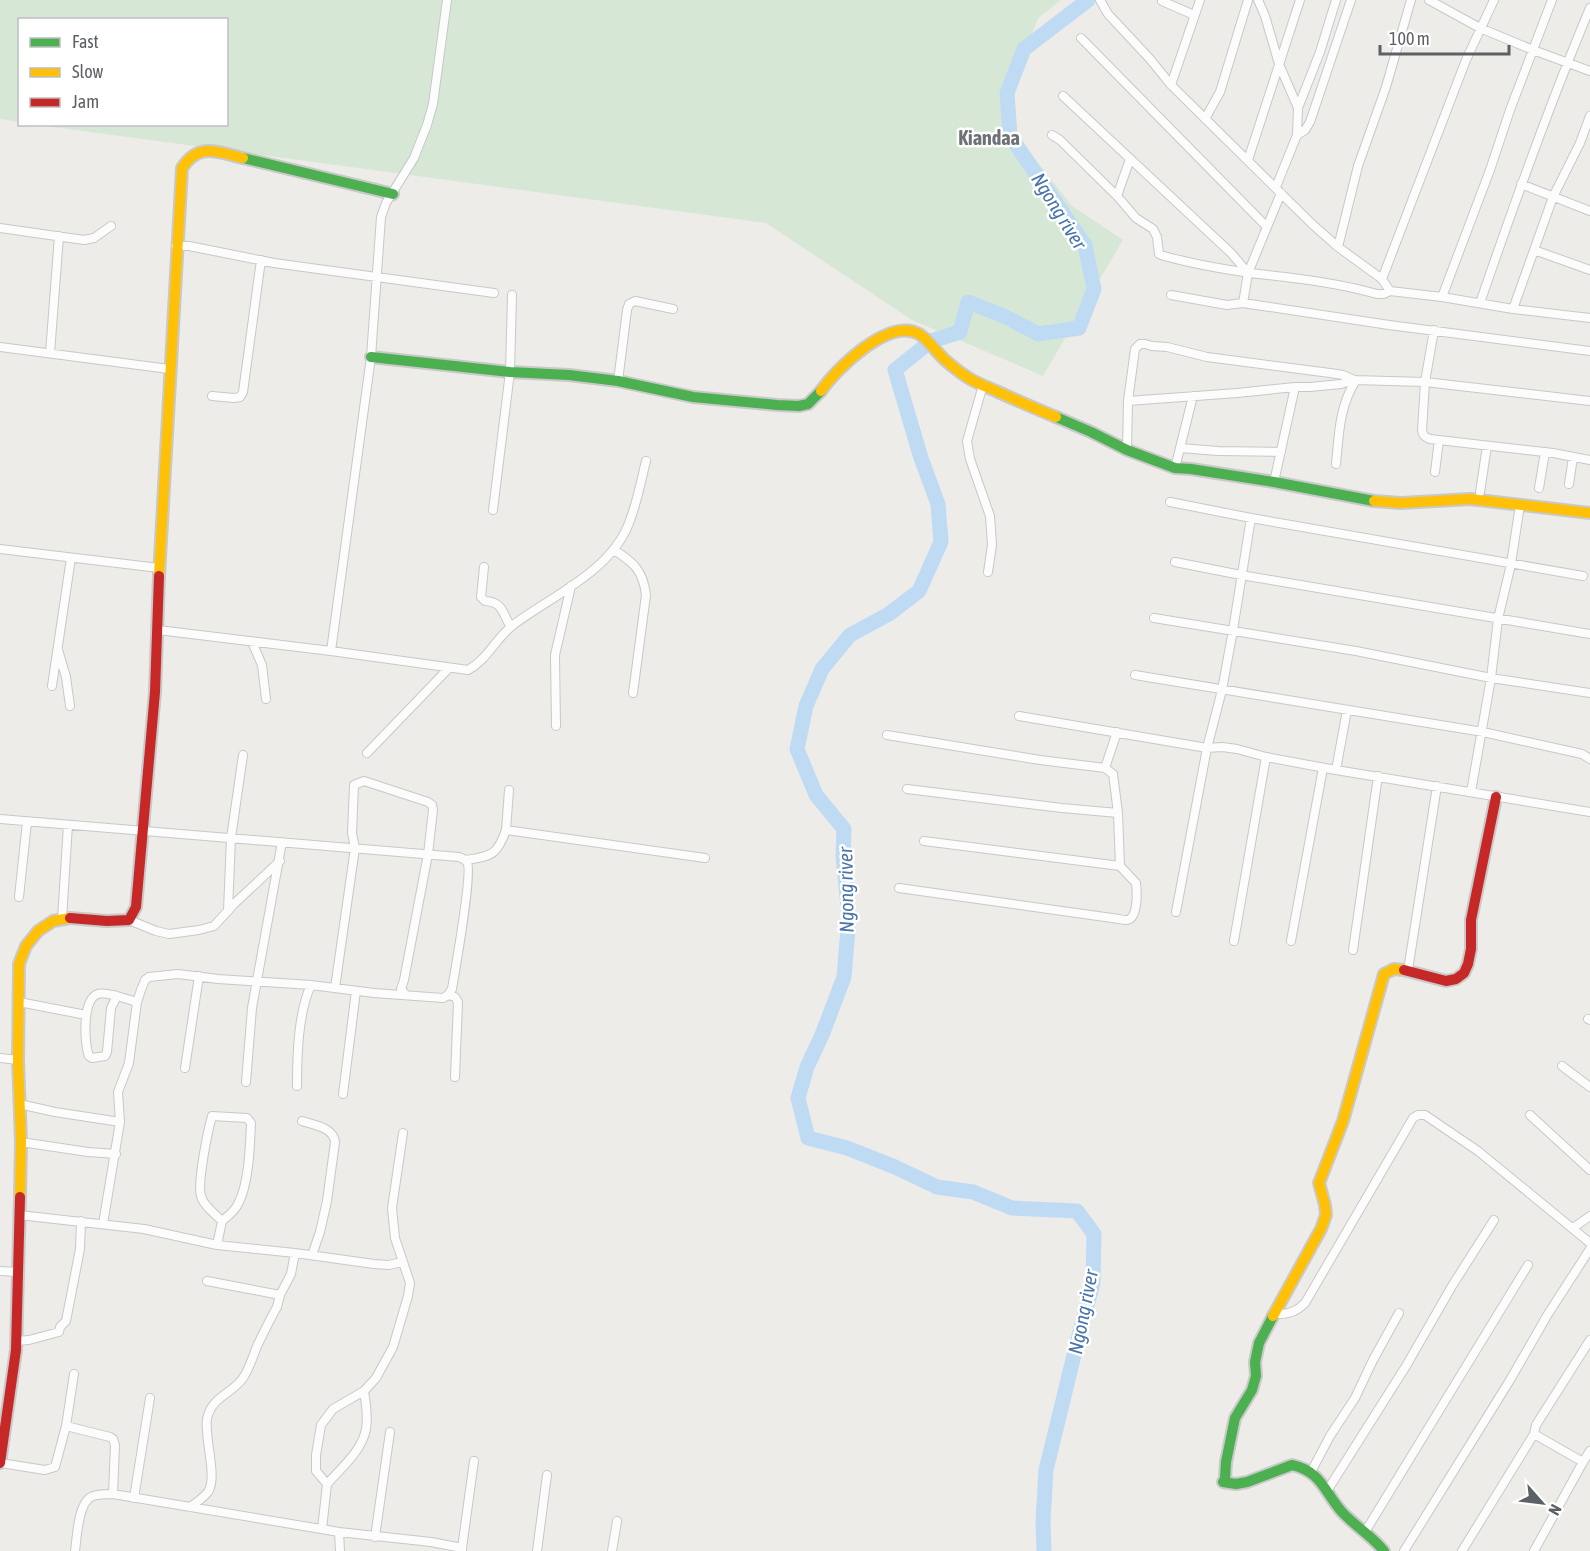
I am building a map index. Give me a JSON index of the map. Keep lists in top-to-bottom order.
{
  "districts": ["Kiandaa"],
  "water": ["Ngong river"],
  "legend": ["Fast", "Slow", "Jam"],
  "scale_bar": "100 m",
  "north": "bottom right"
}
